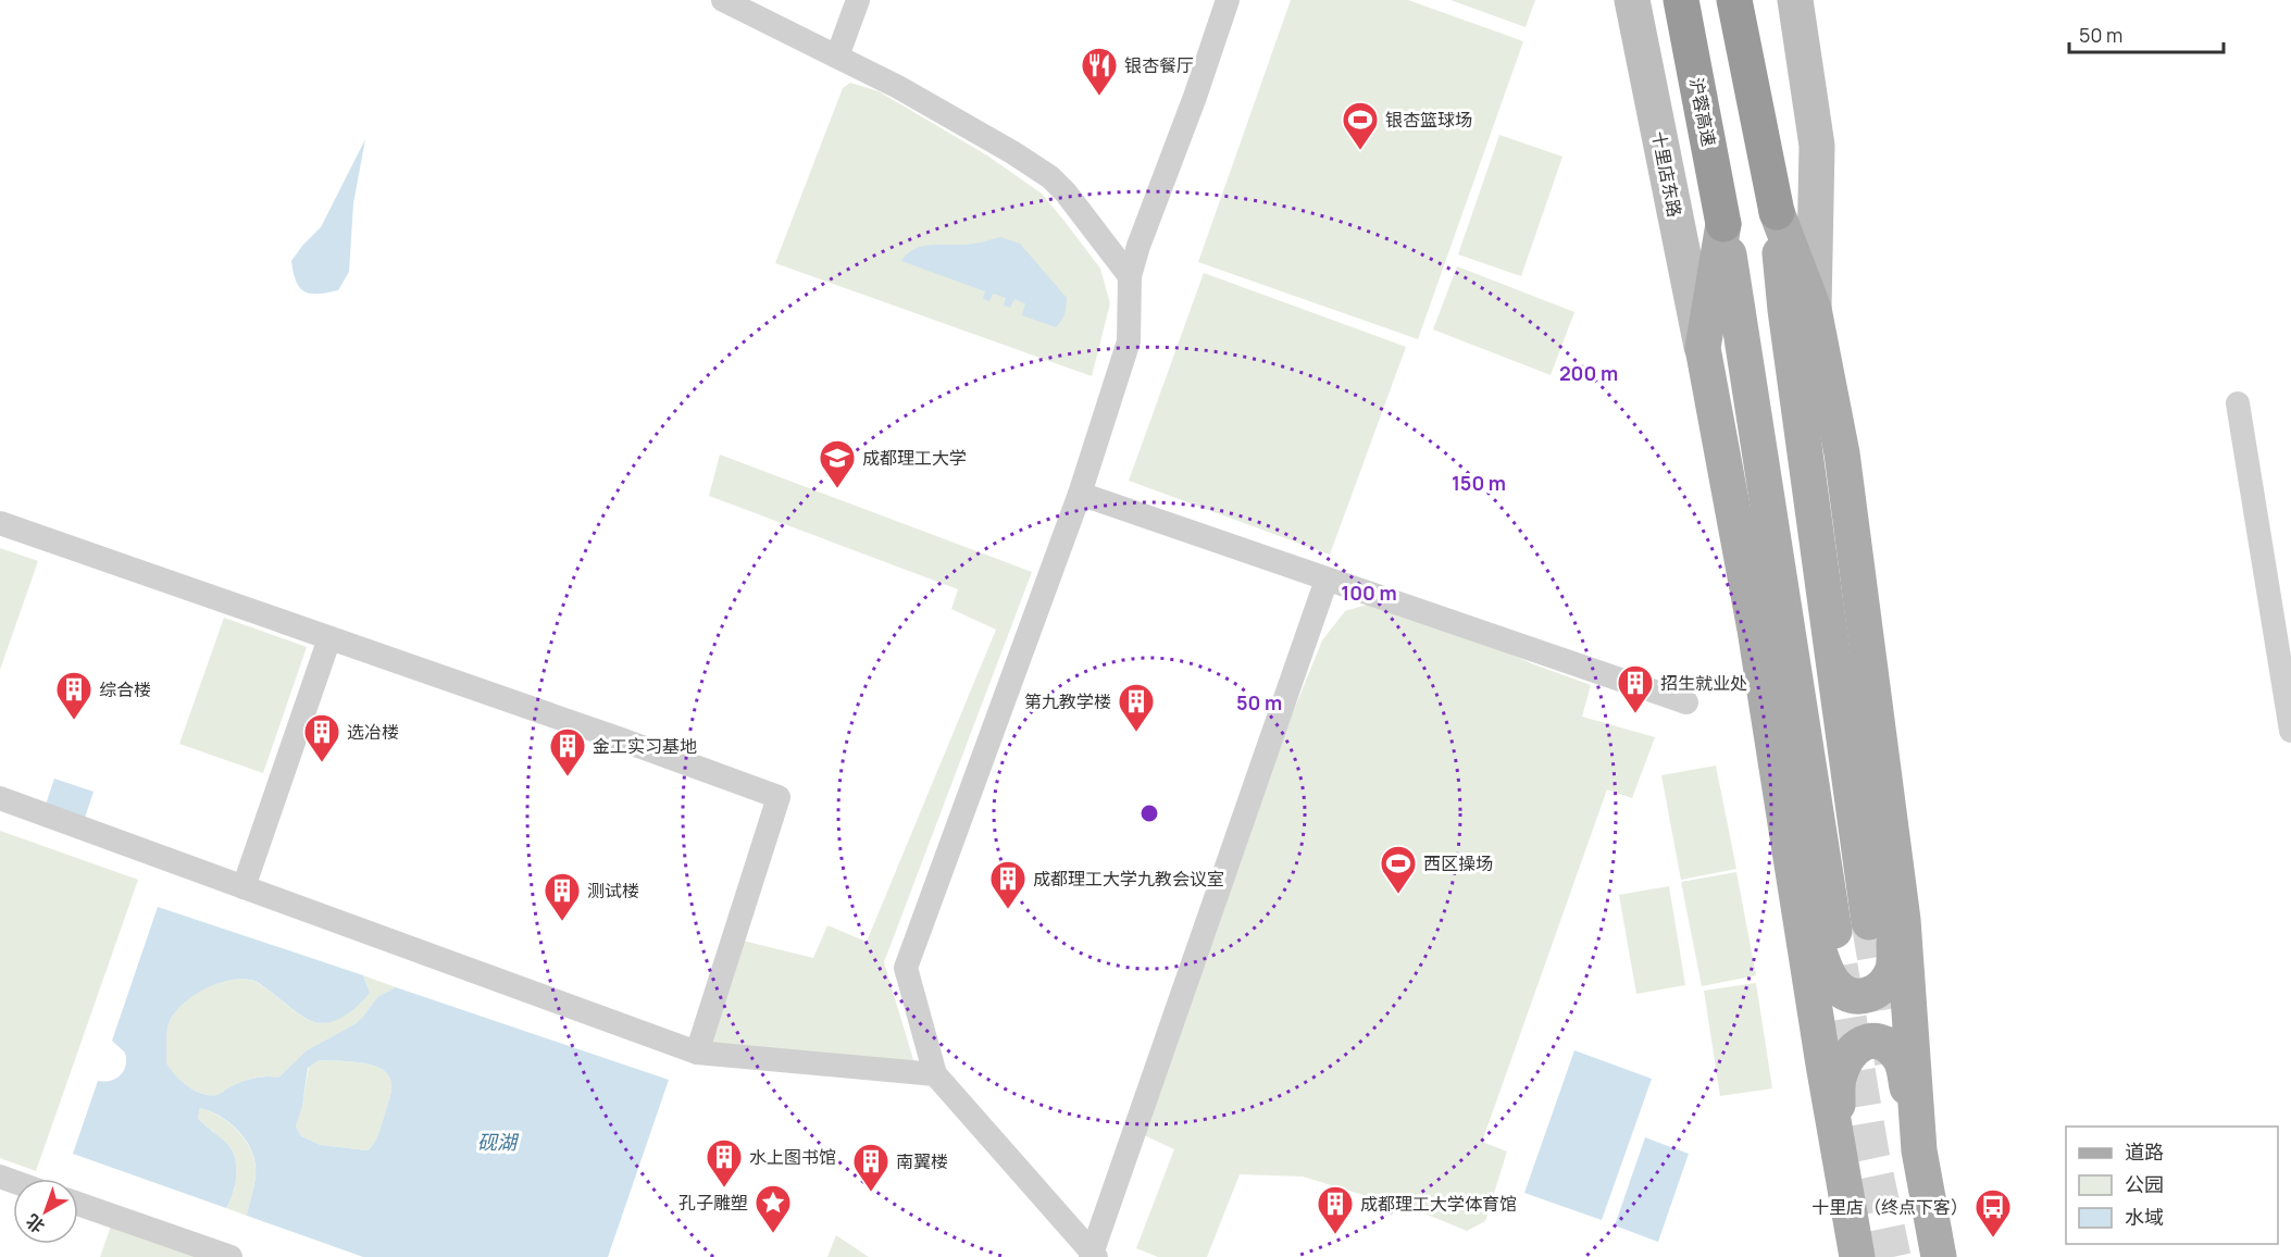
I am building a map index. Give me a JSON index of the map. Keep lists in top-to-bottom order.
{
  "streets": {
    "highway": ["沪蓉高速"],
    "street": ["十里店东路"]
  },
  "water": ["砚湖"],
  "places": {
    "restaurant": ["银杏餐厅"],
    "sports": ["银杏篮球场", "西区操场"],
    "school or university": ["成都理工大学"],
    "building": [
      "招生就业处",
      "综合楼",
      "第九教学楼",
      "选冶楼",
      "金工实习基地",
      "成都理工大学九教会议室",
      "测试楼",
      "水上图书馆",
      "南翼楼",
      "成都理工大学体育馆"
    ],
    "place": ["孔子雕塑"],
    "bus stop": ["十里店（终点下客）"]
  },
  "legend": ["道路", "公园", "水域"],
  "scale_bar": "50 m",
  "north": "bottom left",
  "rings": [
    "200 m",
    "150 m",
    "100 m",
    "50 m"
  ]
}
